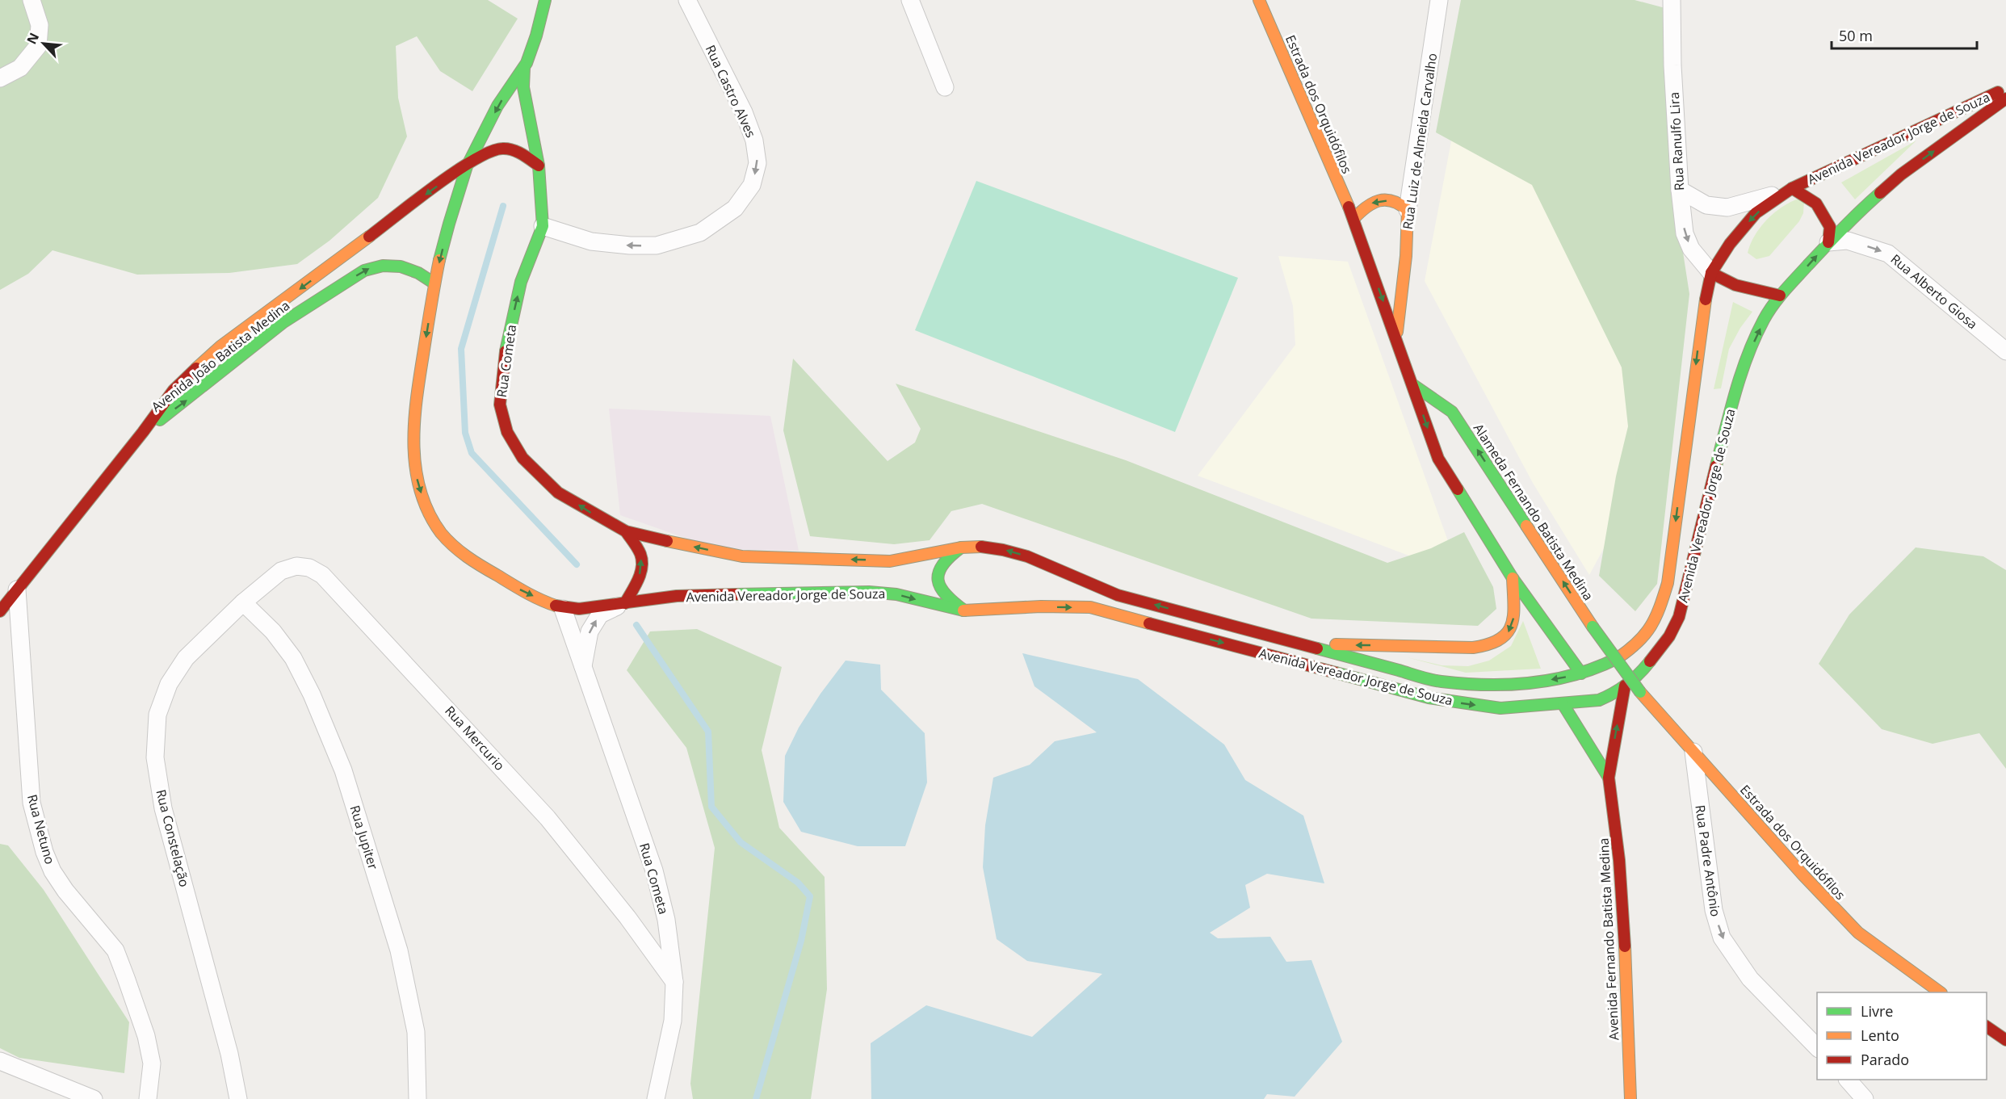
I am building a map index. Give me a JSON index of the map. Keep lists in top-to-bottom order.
{
  "streets": {
    "main road": [
      "Estrada dos Orquidófilos",
      "Avenida Vereador Jorge de Souza",
      "Rua Luiz de Almeida Carvalho",
      "Avenida João Batista Medina",
      "Rua Cometa",
      "Alameda Fernando Batista Medina",
      "Avenida Fernando Batista Medina"
    ],
    "street": [
      "Rua Castro Alves",
      "Rua Ranulfo Lira",
      "Rua Alberto Giosa",
      "Rua Mercurio",
      "Rua Netuno",
      "Rua Jupiter",
      "Rua Constelação",
      "Rua Padre Antônio"
    ]
  },
  "crossings": [
    ["Rua Castro Alves", "Rua Cometa"],
    ["Estrada dos Orquidófilos", "Alameda Fernando Batista Medina"],
    ["Estrada dos Orquidófilos", "Rua Padre Antônio"],
    ["Avenida Vereador Jorge de Souza", "Rua Ranulfo Lira"],
    ["Avenida Vereador Jorge de Souza", "Rua Alberto Giosa"],
    ["Avenida Vereador Jorge de Souza", "Rua Cometa"],
    ["Avenida Vereador Jorge de Souza", "Avenida Fernando Batista Medina"],
    ["Avenida João Batista Medina", "Rua Cometa"],
    ["Avenida João Batista Medina", "Rua Netuno"],
    ["Rua Cometa", "Rua Mercurio"],
    ["Rua Mercurio", "Rua Jupiter"],
    ["Rua Mercurio", "Rua Constelação"],
    ["Rua Jupiter", "Rua Constelação"]
  ],
  "one_way": ["Rua Alberto Giosa", "Rua Cometa", "Rua Padre Antônio"],
  "legend": ["Livre", "Lento", "Parado"],
  "scale_bar": "50 m",
  "north": "top left"
}
